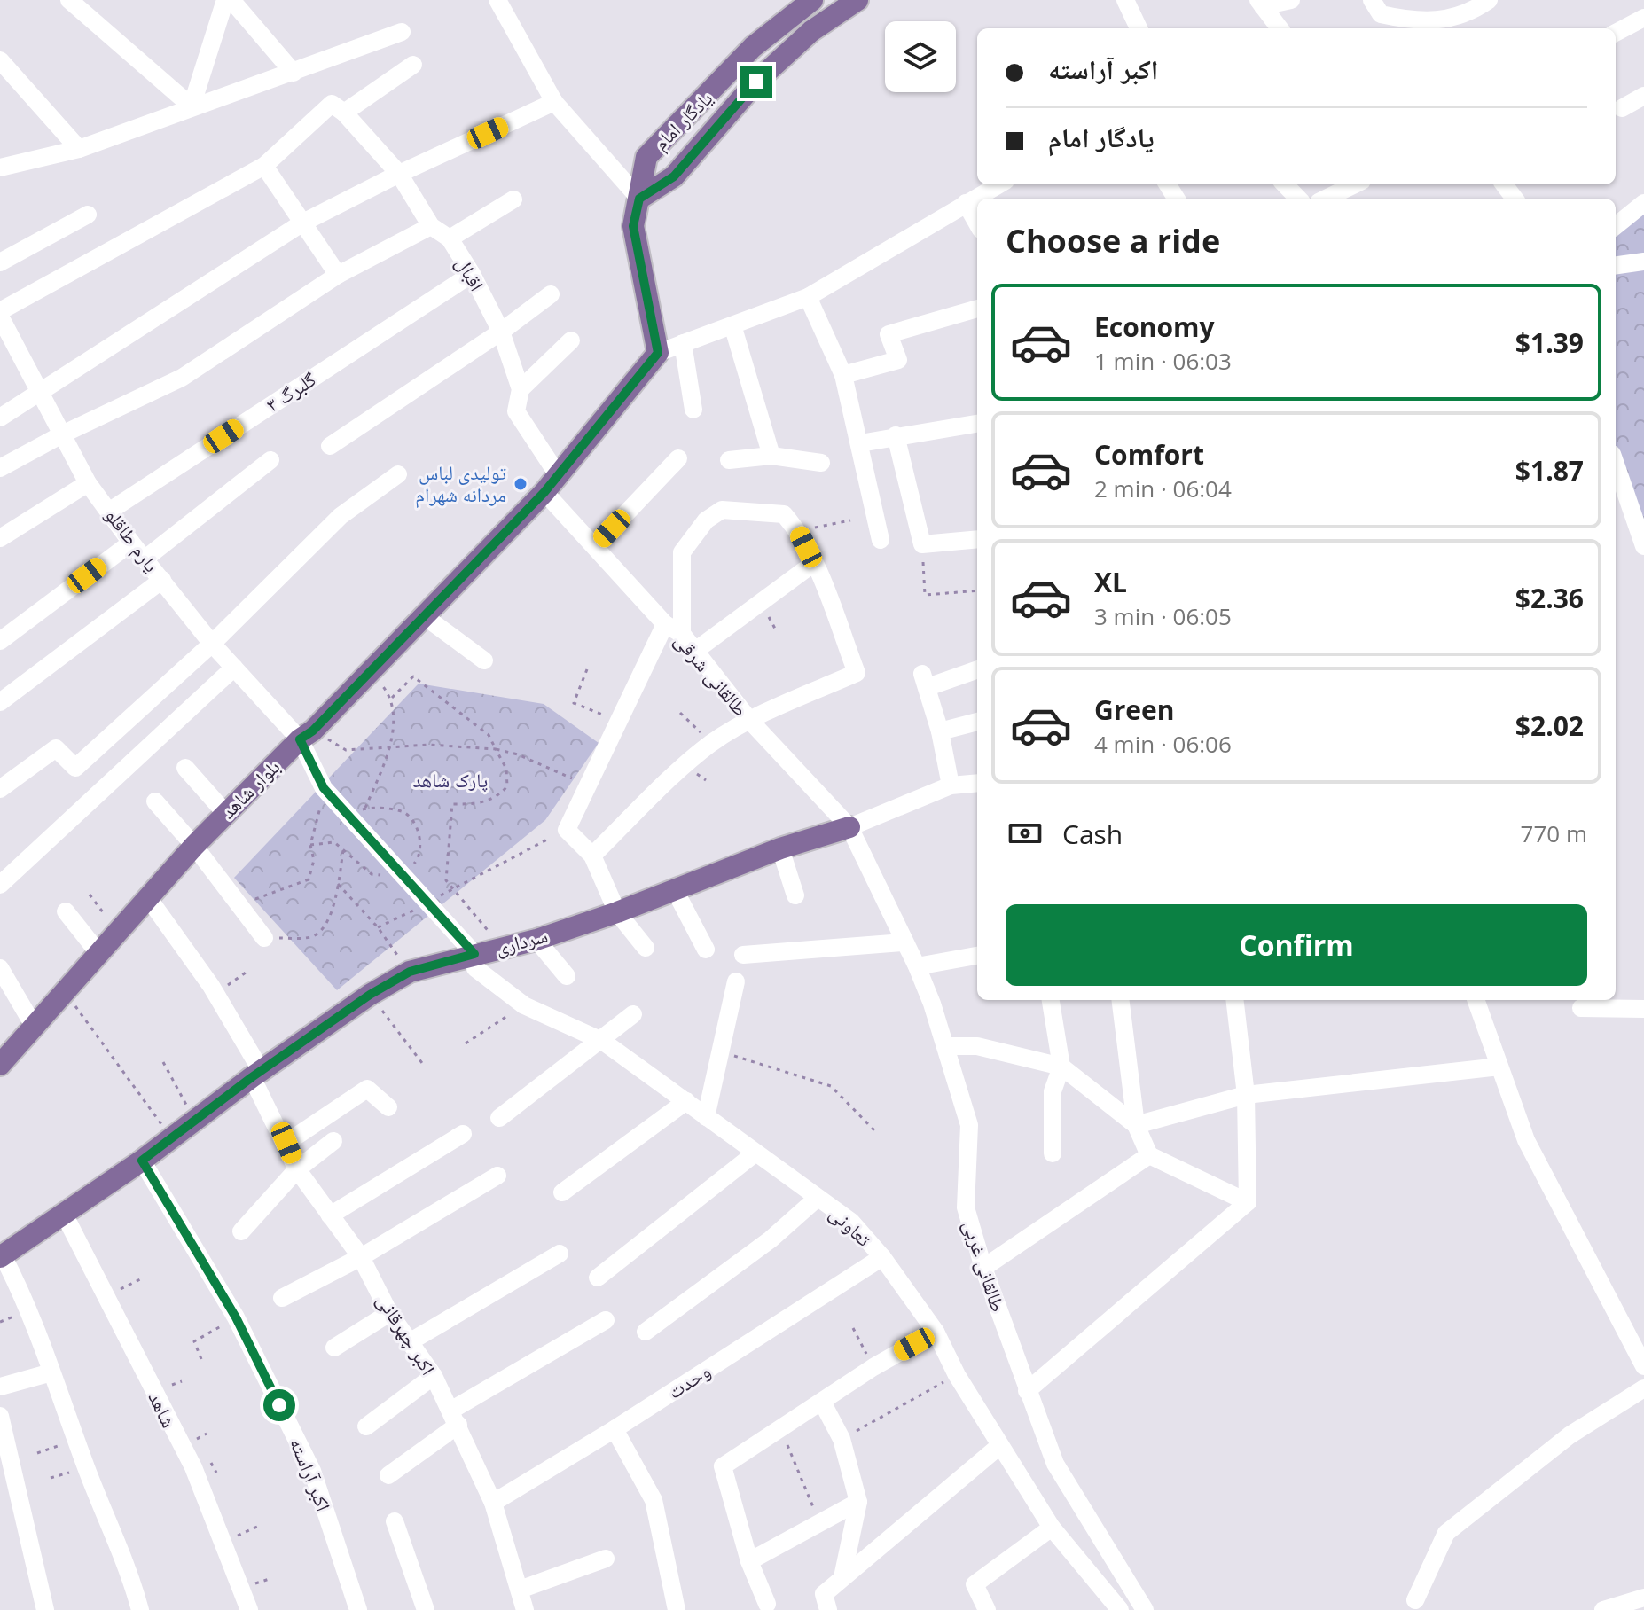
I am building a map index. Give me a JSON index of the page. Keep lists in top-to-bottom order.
{
  "streets": {
    "main road": ["یادگار امام", "بلوار شاهد", "سرداری"],
    "street": [
      "اقبال",
      "گلبرگ ۳",
      "یارم طاقلو",
      "طالقانی شرقی",
      "تعاونی",
      "طالقانی غربی",
      "اکبر چهرقانی",
      "وحدت",
      "شاهد",
      "اکبر آراسته"
    ]
  },
  "crossings": [
    ["اقبال", "گلبرگ ۳"],
    ["اقبال", "بلوار شاهد"],
    ["گلبرگ ۳", "یارم طاقلو"],
    ["یارم طاقلو", "بلوار شاهد"],
    ["یارم طاقلو", "تعاونی"],
    ["طالقانی شرقی", "بلوار شاهد"],
    ["طالقانی شرقی", "سرداری"],
    ["طالقانی شرقی", "طالقانی غربی"],
    ["بلوار شاهد", "اکبر چهرقانی"],
    ["سرداری", "تعاونی"],
    ["سرداری", "طالقانی غربی"],
    ["سرداری", "اکبر چهرقانی"],
    ["سرداری", "شاهد"],
    ["سرداری", "اکبر آراسته"],
    ["تعاونی", "وحدت"],
    ["اکبر چهرقانی", "وحدت"]
  ],
  "parks": ["پارک شاهد"],
  "places": ["تولیدی لباس مردانه شهرام"],
  "page": {
    "banner": ["اکبر آراسته", "یادگار امام"],
    "heading": "Choose a ride",
    "list": [
      {
        "name": "Economy",
        "note": "1 min · 06:03",
        "value": "$1.39"
      },
      {
        "name": "Comfort",
        "note": "2 min · 06:04",
        "value": "$1.87"
      },
      {
        "name": "XL",
        "note": "3 min · 06:05",
        "value": "$2.36"
      },
      {
        "name": "Green",
        "note": "4 min · 06:06",
        "value": "$2.02"
      }
    ],
    "pay": ["Cash", "770 m"],
    "buttons": "Confirm"
  }
}
